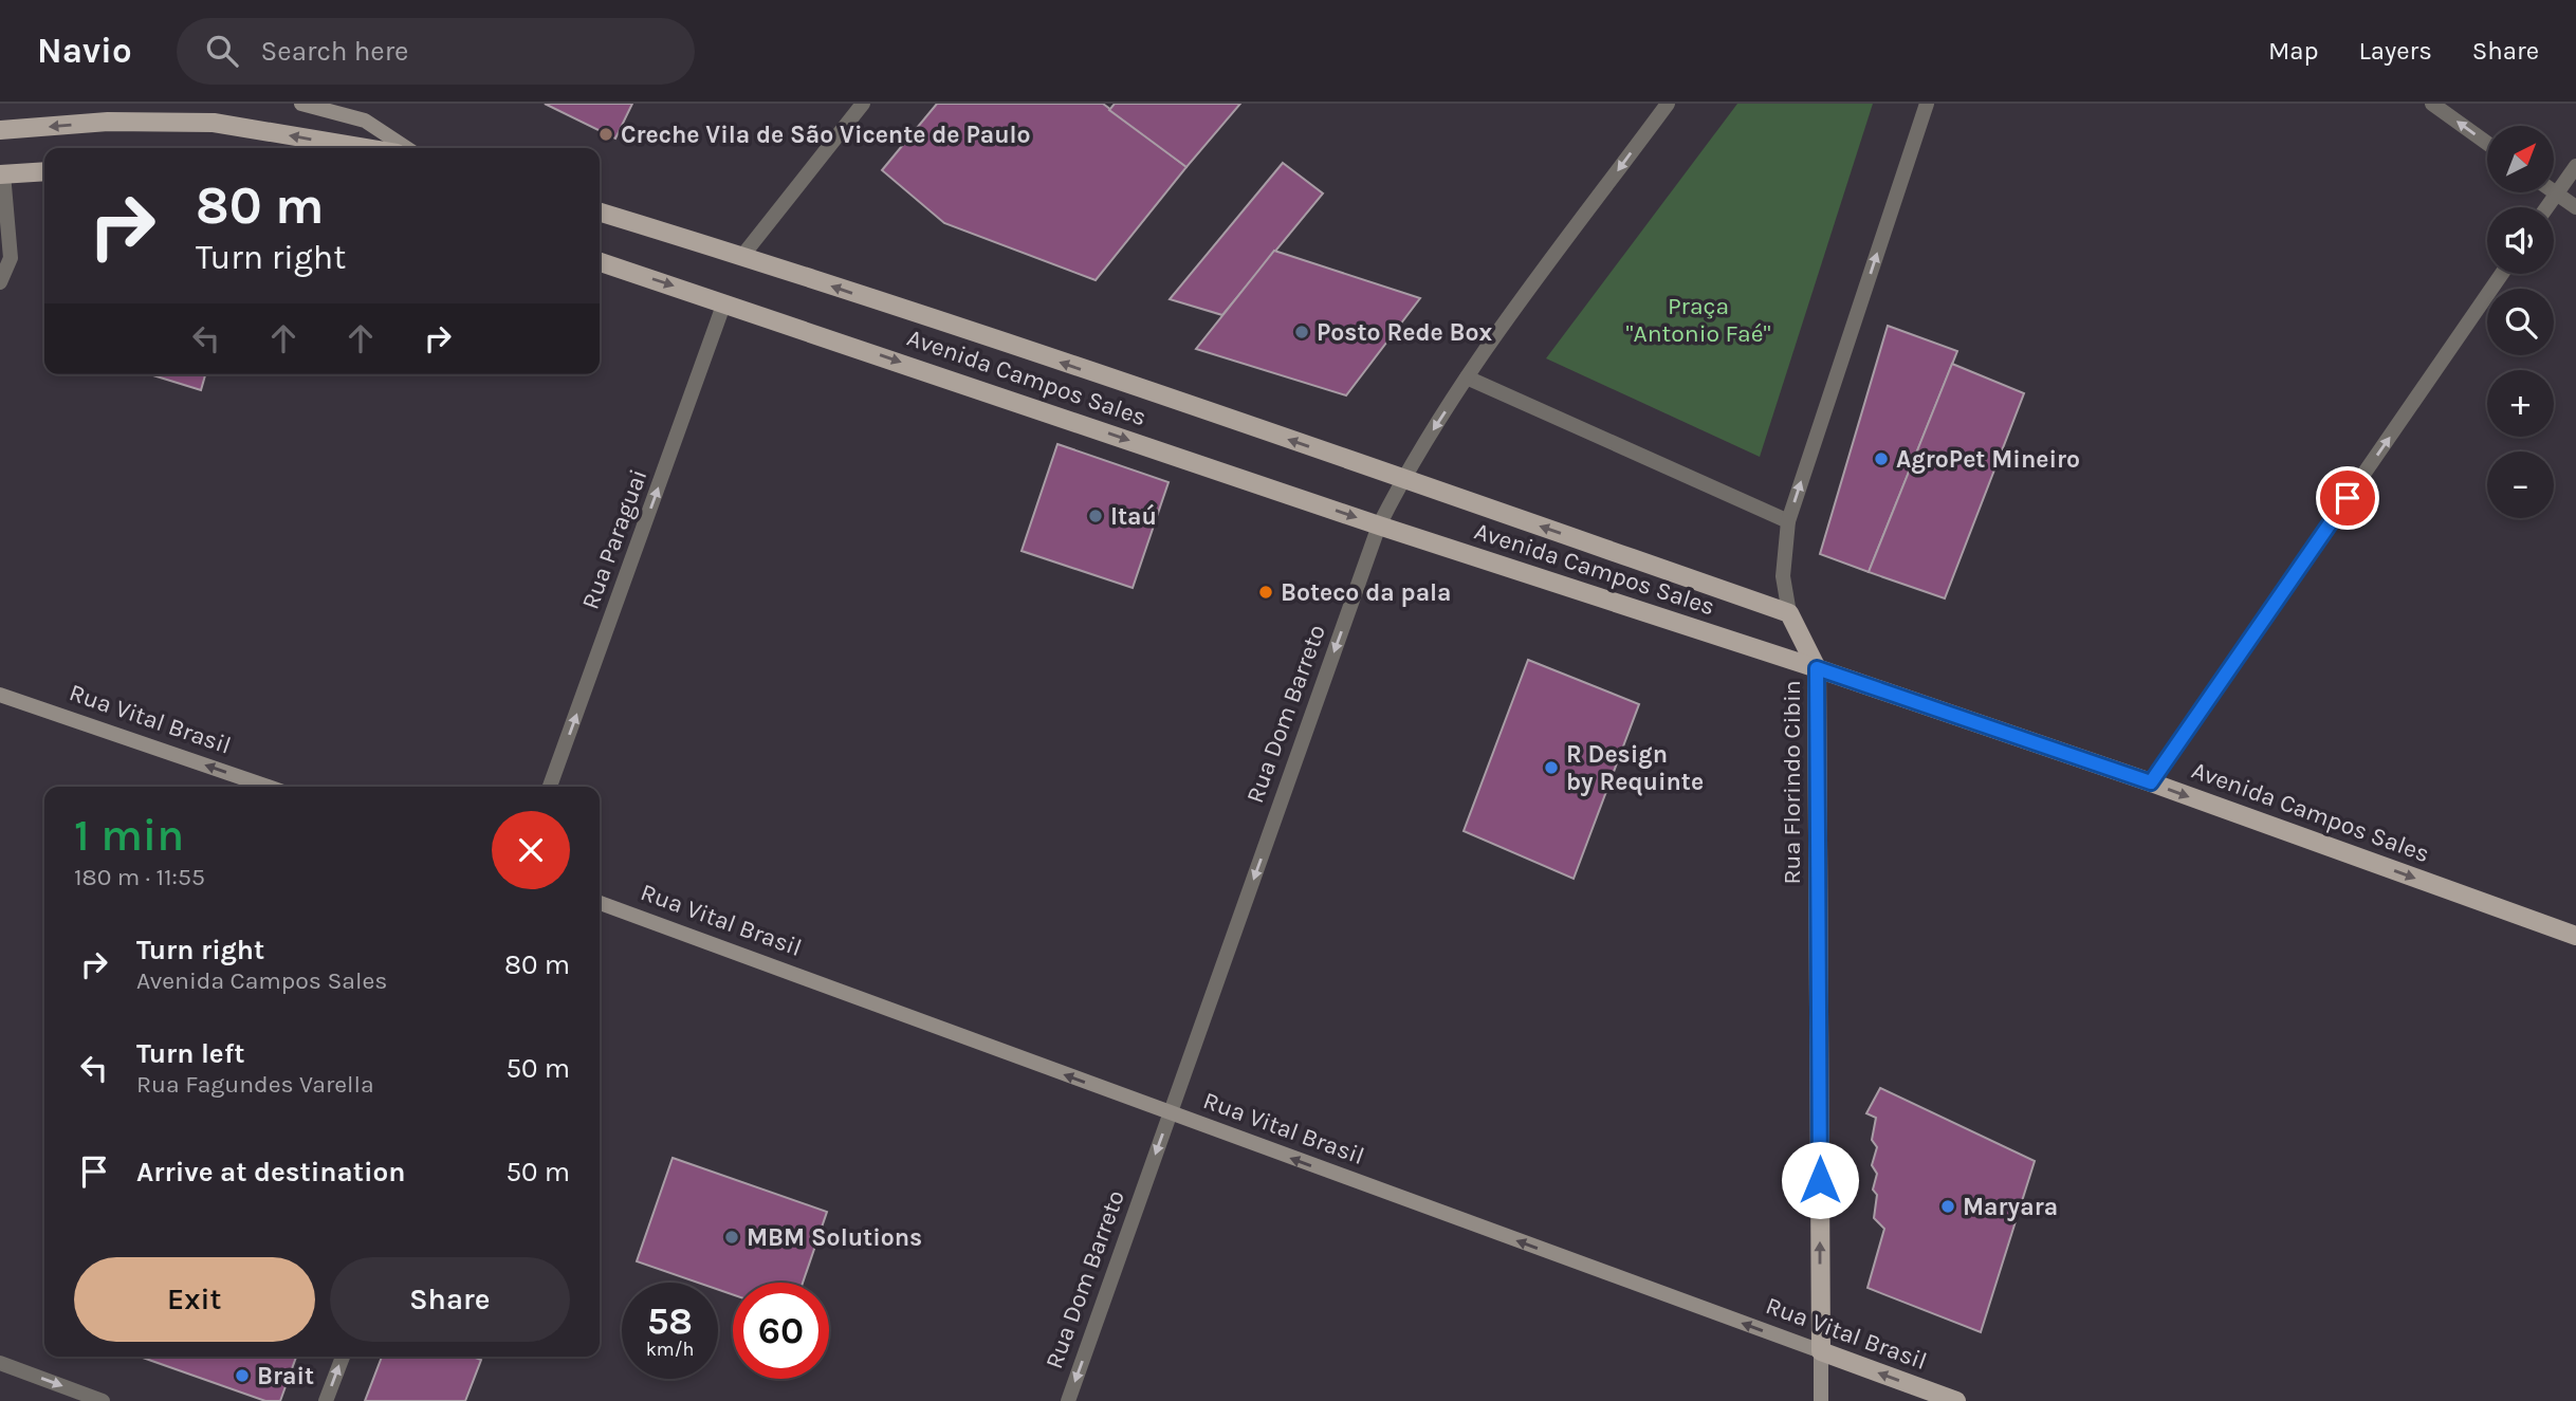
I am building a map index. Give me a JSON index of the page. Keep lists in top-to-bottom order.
{
  "streets": {
    "main road": ["Avenida Campos Sales", "Rua Vital Brasil", "Rua Florindo Cibin"],
    "street": ["Rua Paraguai", "Rua Dom Barreto"]
  },
  "crossings": [
    ["Avenida Campos Sales", "Rua Paraguai"],
    ["Avenida Campos Sales", "Rua Dom Barreto"],
    ["Avenida Campos Sales", "Rua Florindo Cibin"],
    ["Rua Dom Barreto", "Rua Vital Brasil"],
    ["Rua Vital Brasil", "Rua Florindo Cibin"]
  ],
  "one_way": [
    "Rua Paraguai",
    "Rua Dom Barreto",
    "Rua Vital Brasil",
    "Rua Florindo Cibin"
  ],
  "parks": ["Praça \"Antonio Faé\""],
  "places": [
    "Creche Vila de São Vicente de Paulo",
    "Posto Rede Box",
    "AgroPet Mineiro",
    "Itaú",
    "Boteco da pala",
    "R Design by Requinte",
    "Maryara",
    "MBM Solutions",
    "Brait"
  ],
  "north": "top right",
  "page": {
    "header": "Navio",
    "search": "Search here",
    "nav": ["Map", "Layers", "Share"],
    "map_buttons": ["+", "−"],
    "turn": ["80 m", "Turn right"],
    "heading": ["1 min", "180 m · 11:55"],
    "list": [
      {
        "name": "Turn right",
        "note": "Avenida Campos Sales",
        "value": "80 m"
      },
      {
        "name": "Turn left",
        "note": "Rua Fagundes Varella",
        "value": "50 m"
      },
      {
        "name": "Arrive at destination",
        "value": "50 m"
      }
    ],
    "buttons": ["Exit", "Share"],
    "speed": "58 km/h",
    "limit": "60"
  }
}
